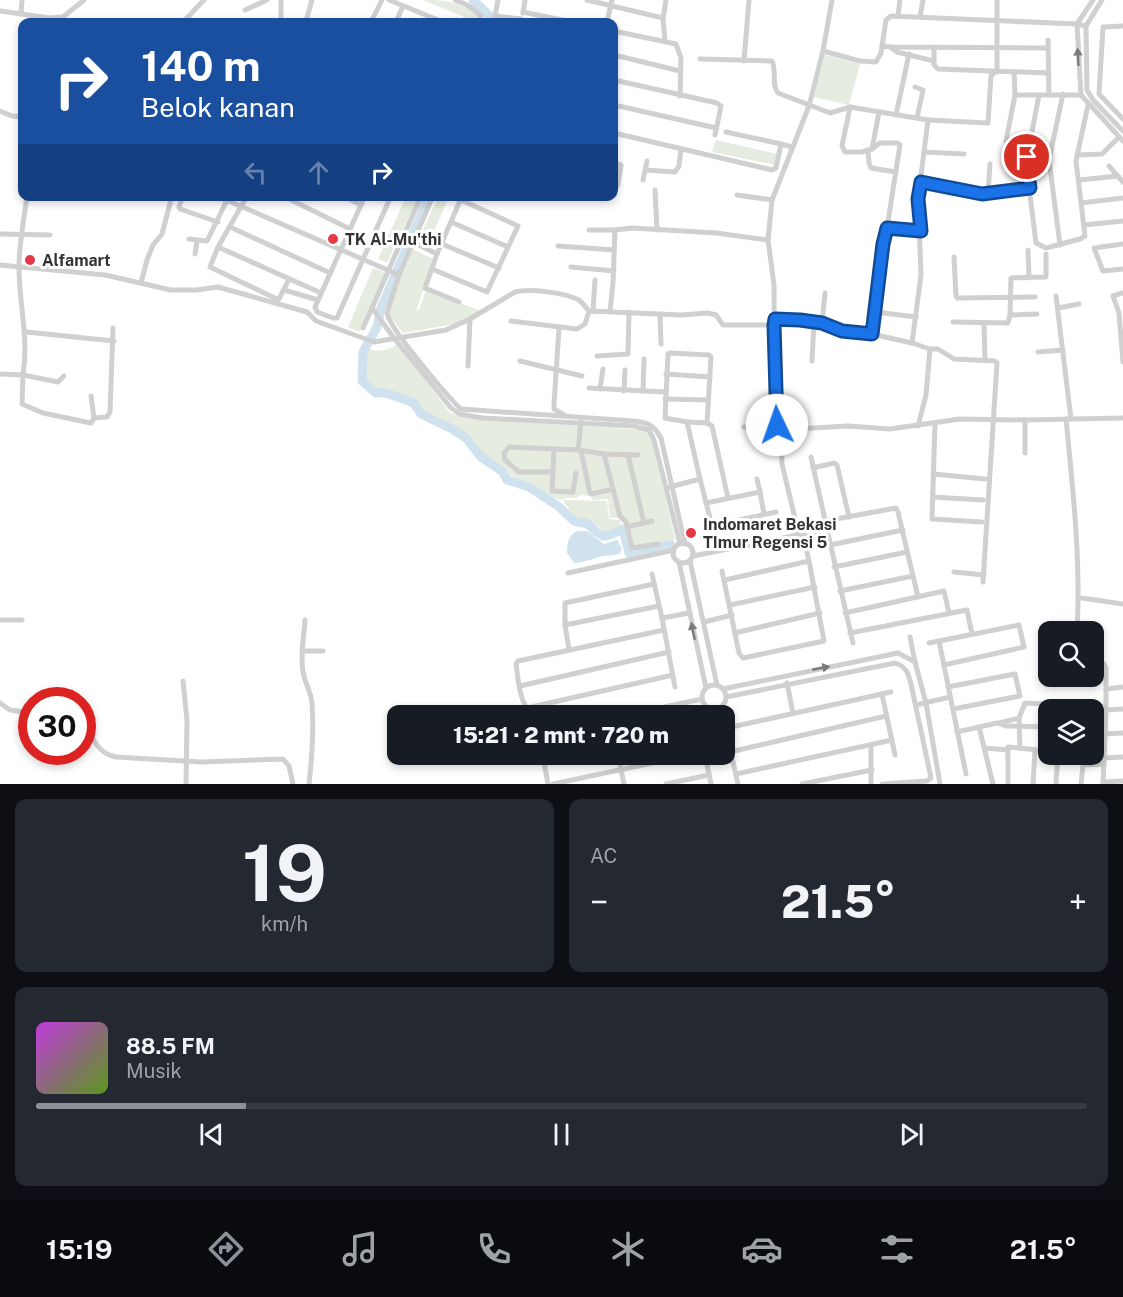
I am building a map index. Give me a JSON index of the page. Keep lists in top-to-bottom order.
{
  "places": ["TK Al-Mu'thi", "Alfamart", "Indomaret Bekasi TImur Regensi 5"],
  "page": {
    "turn": ["140 m", "Belok kanan"],
    "limit": "30",
    "trip": "15:21 · 2 mnt · 720 m",
    "tile": [
      ["19", "km/h"],
      "AC"
    ],
    "heat": ["−", "21.5°", "+"],
    "song": ["88.5 FM", "Musik"],
    "tabs": ["15:19", "21.5°"]
  }
}
